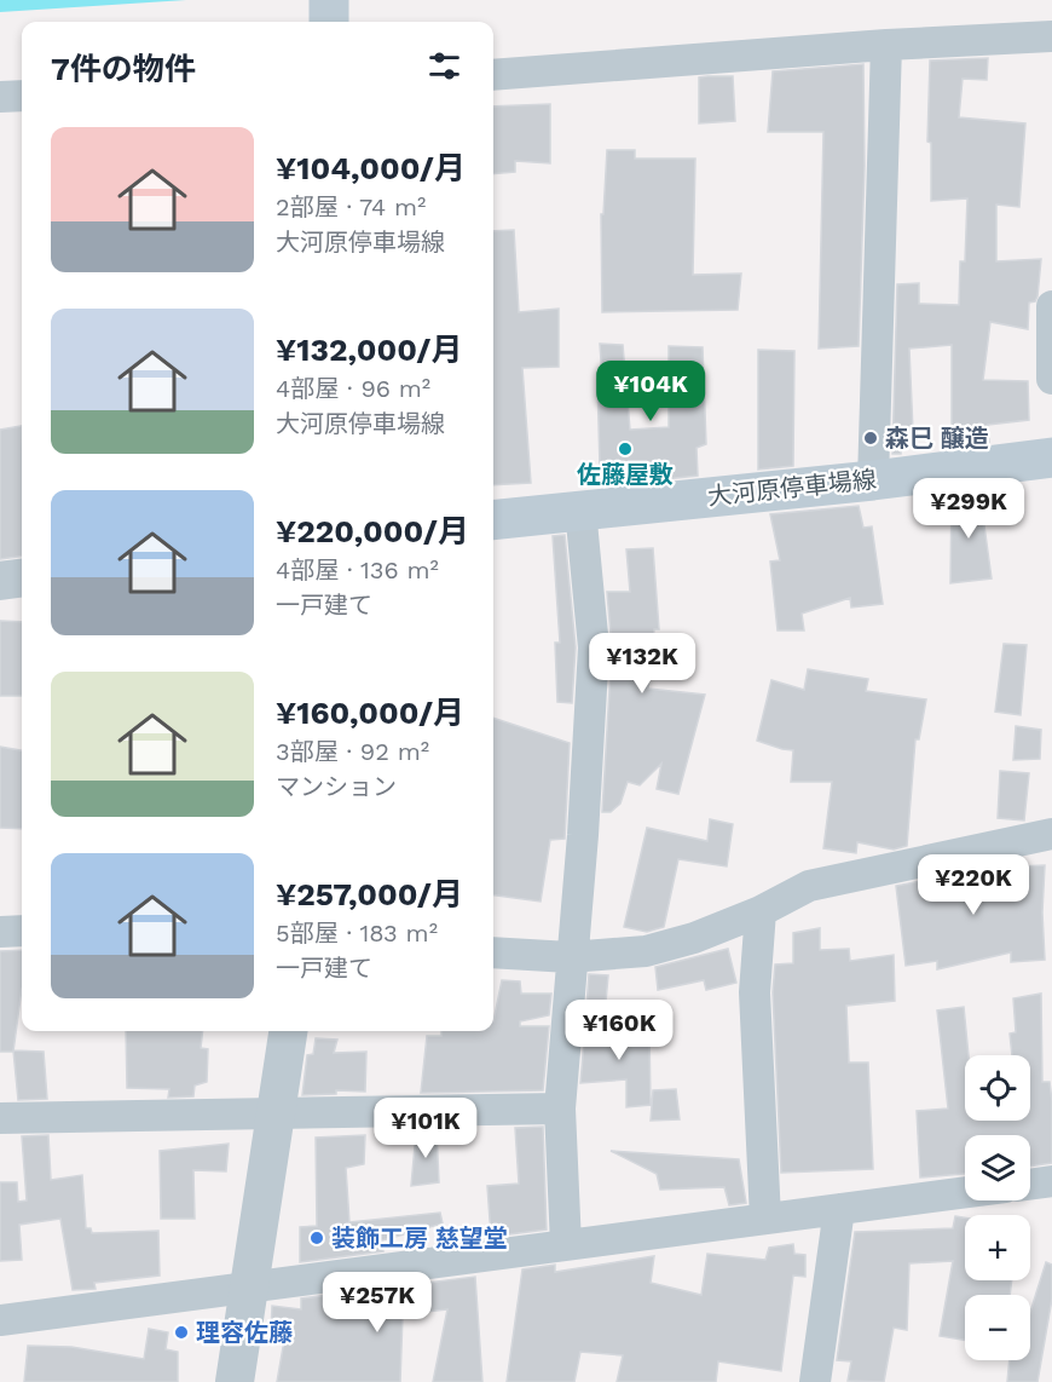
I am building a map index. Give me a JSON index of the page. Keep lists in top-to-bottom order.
{
  "streets": {
    "main road": ["大河原停車場線"]
  },
  "places": [
    "森巳 醸造",
    "佐藤屋敷",
    "装飾工房 慈望堂",
    "理容佐藤"
  ],
  "page": {
    "heading": "7件の物件",
    "list": [
      {
        "name": "¥104,000/月",
        "note": "2部屋 · 74 m² · 大河原停車場線"
      },
      {
        "name": "¥132,000/月",
        "note": "4部屋 · 96 m² · 大河原停車場線"
      },
      {
        "name": "¥220,000/月",
        "note": "4部屋 · 136 m² · 一戸建て"
      },
      {
        "name": "¥160,000/月",
        "note": "3部屋 · 92 m² · マンション"
      },
      {
        "name": "¥257,000/月",
        "note": "5部屋 · 183 m² · 一戸建て"
      }
    ],
    "price": [
      "¥104K",
      "¥299K",
      "¥132K",
      "¥220K",
      "¥160K",
      "¥101K",
      "¥257K"
    ],
    "map_buttons": ["+", "−"]
  }
}
